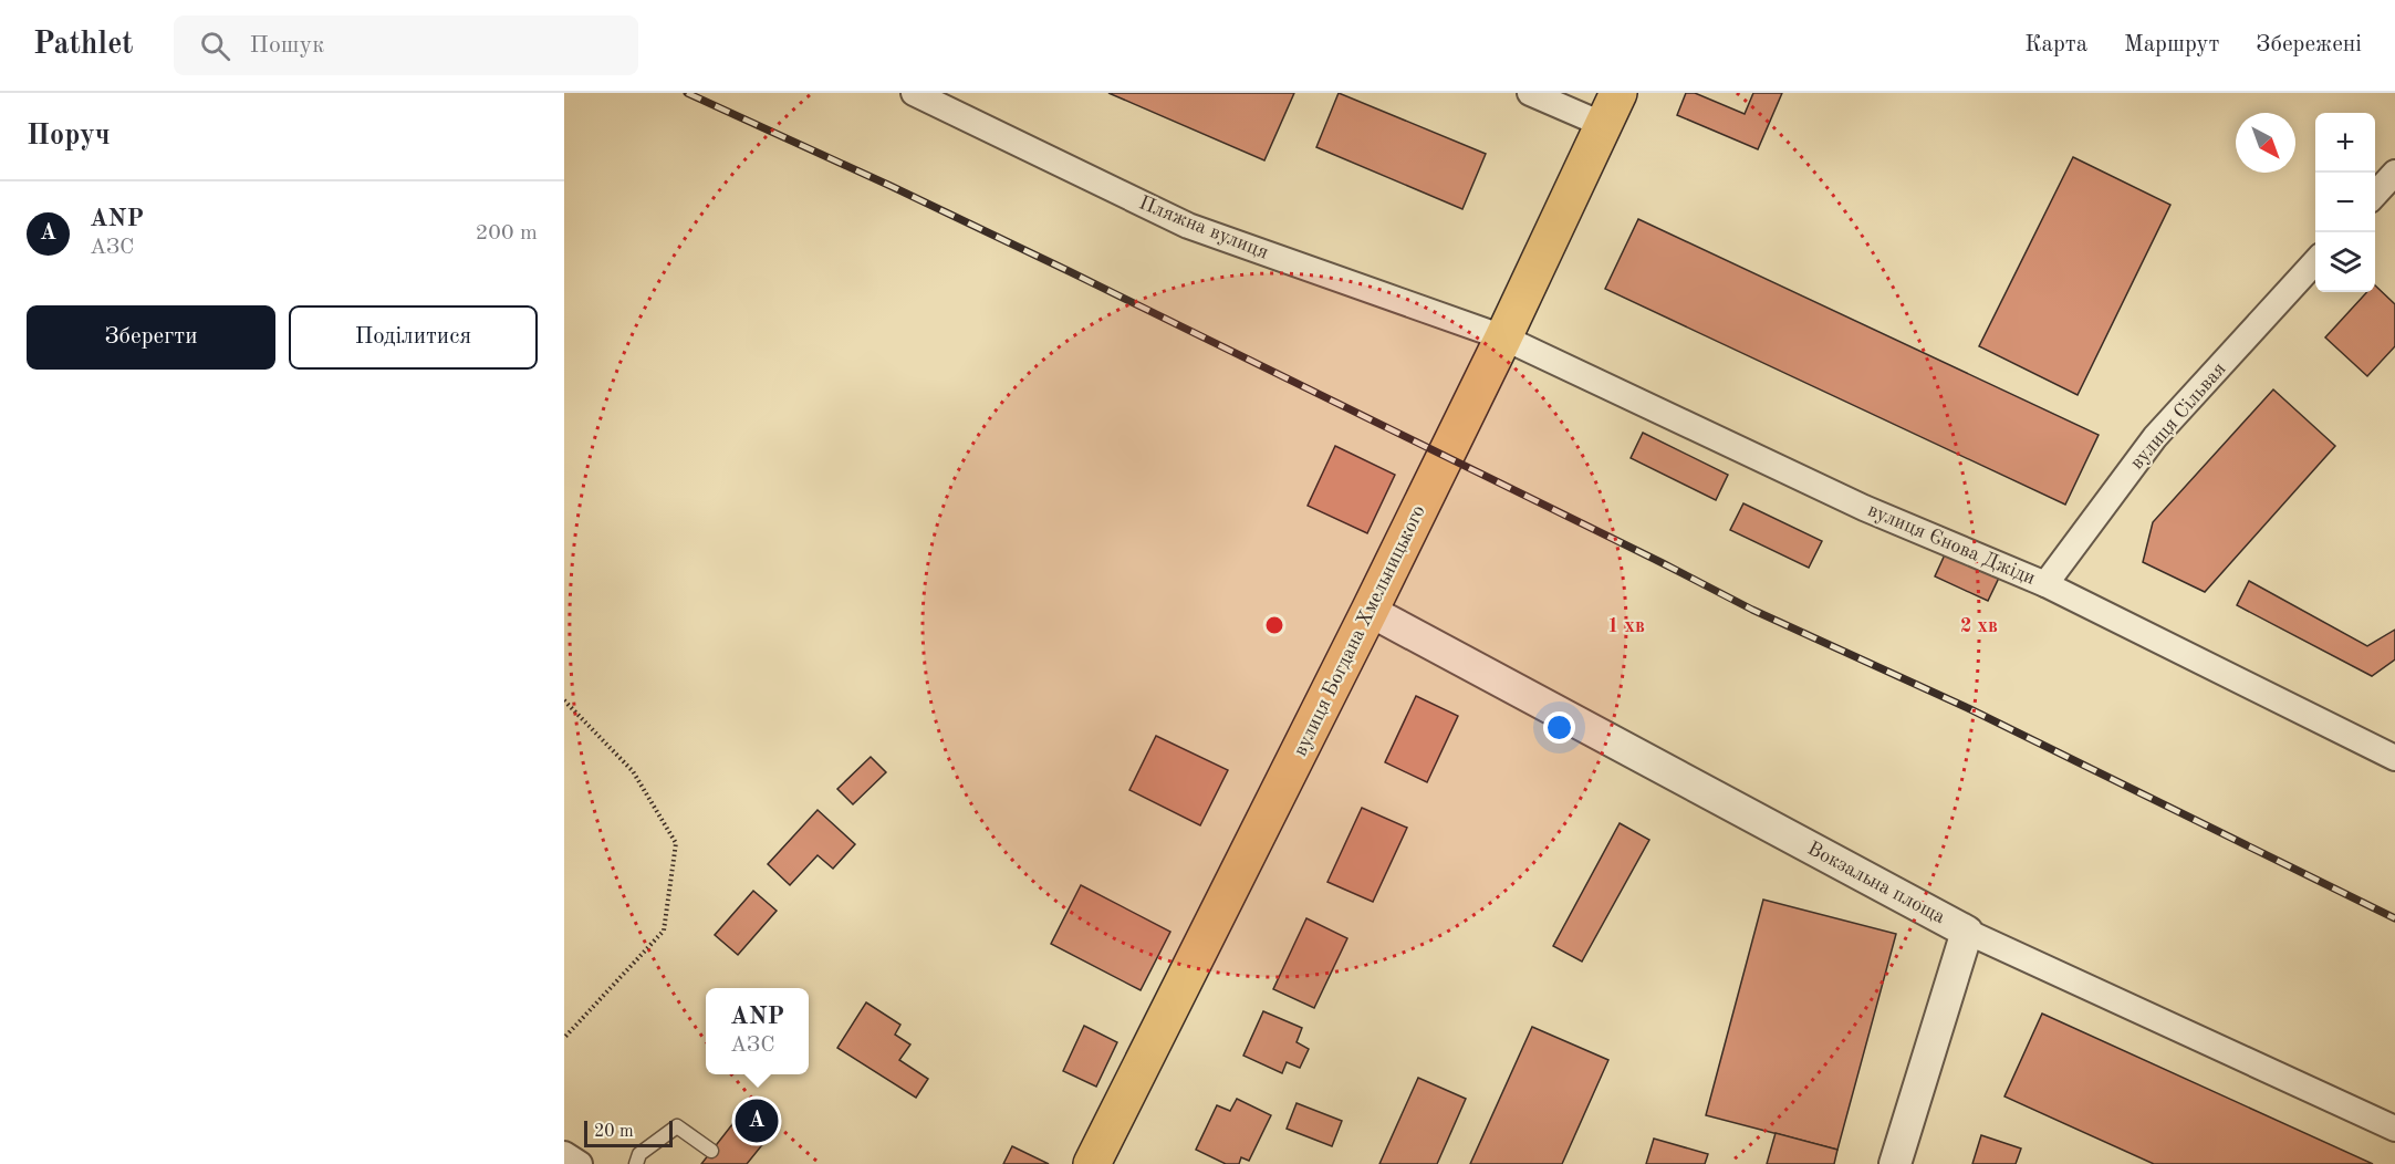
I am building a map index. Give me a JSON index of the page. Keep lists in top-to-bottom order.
{
  "streets": {
    "highway": ["вулиця Богдана Хмельницького"],
    "street": [
      "Пляжна вулиця",
      "вулиця Сільвая",
      "вулиця Єнова Джіди",
      "Вокзальна площа"
    ]
  },
  "crossings": [
    ["Пляжна вулиця", "вулиця Єнова Джіди"],
    ["Пляжна вулиця", "вулиця Богдана Хмельницького"],
    ["вулиця Сільвая", "вулиця Єнова Джіди"],
    ["вулиця Єнова Джіди", "вулиця Богдана Хмельницького"],
    ["вулиця Богдана Хмельницького", "Вокзальна площа"]
  ],
  "scale_bar": "20 m",
  "north": "bottom right",
  "page": {
    "header": "Pathlet",
    "search": "Пошук",
    "nav": ["Карта", "Маршрут", "Збережені"],
    "heading": "Поруч",
    "map_buttons": ["+", "−"],
    "list": [
      {
        "mark": "A",
        "name": "ANP",
        "note": "АЗС",
        "value": "200 m"
      }
    ],
    "buttons": ["Зберегти", "Поділитися"],
    "popup": ["ANP", "АЗС"],
    "pins": "A",
    "scale": "20 m"
  },
  "rings": ["1 хв", "2 хв"]
}
